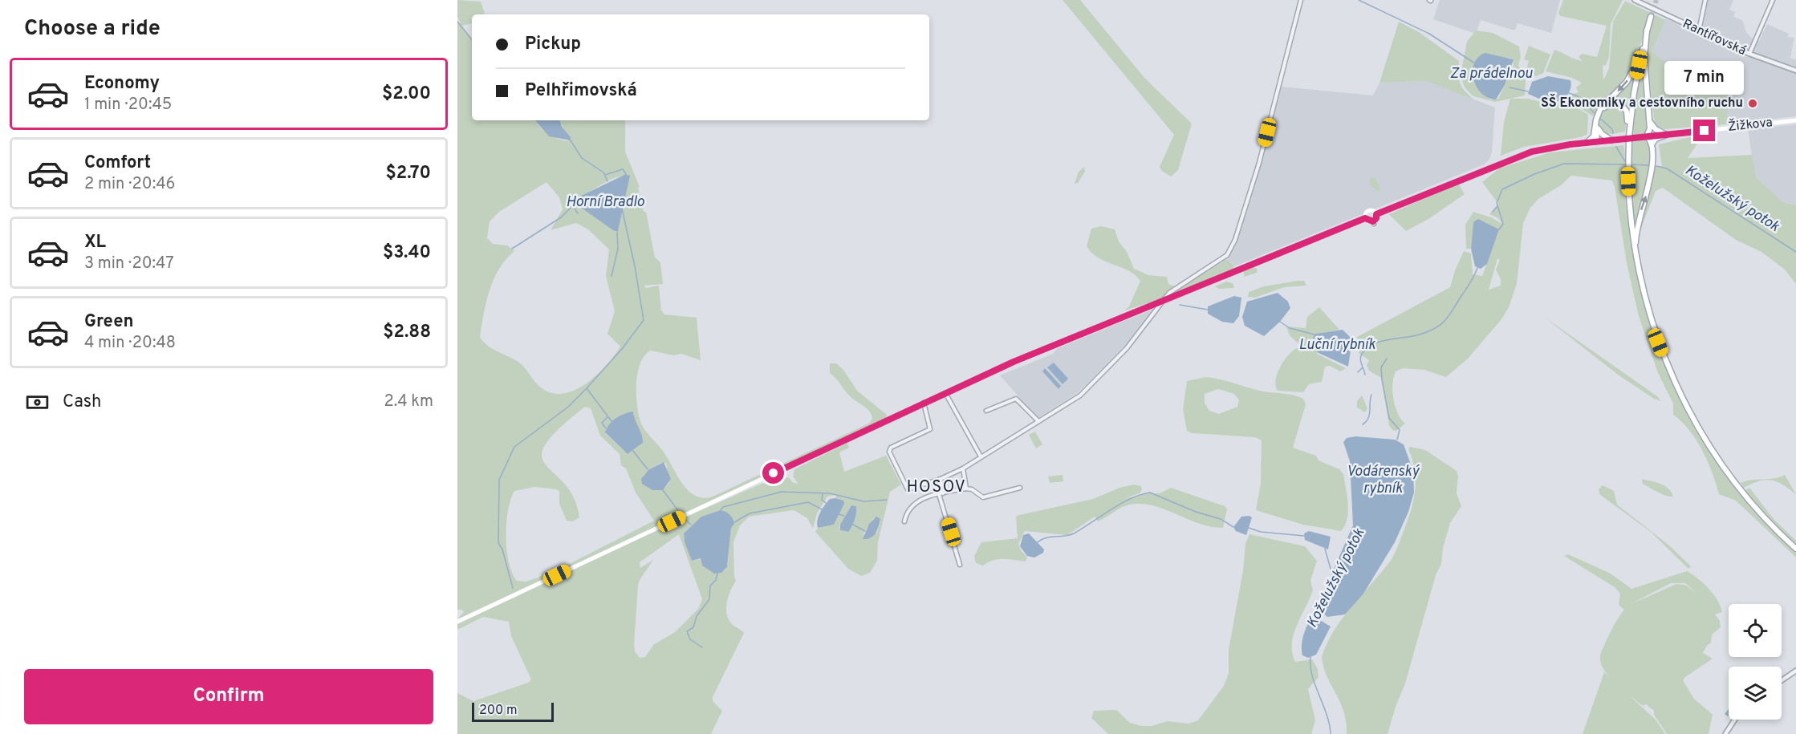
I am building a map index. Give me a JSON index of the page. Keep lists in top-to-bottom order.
{
  "streets": {
    "main road": ["Žižkova"],
    "street": ["Rantířovská"]
  },
  "districts": ["HOSOV"],
  "water": [
    "Za prádelnou",
    "Koželužský potok",
    "Horní Bradlo",
    "Luční rybník",
    "Vodárenský rybník"
  ],
  "places": ["SŠ Ekonomiky a cestovního ruchu"],
  "scale_bar": "200 m",
  "page": {
    "heading": "Choose a ride",
    "banner": ["Pickup", "Pelhřimovská"],
    "list": [
      {
        "name": "Economy",
        "note": "1 min · 20:45",
        "value": "$2.00"
      },
      {
        "name": "Comfort",
        "note": "2 min · 20:46",
        "value": "$2.70"
      },
      {
        "name": "XL",
        "note": "3 min · 20:47",
        "value": "$3.40"
      },
      {
        "name": "Green",
        "note": "4 min · 20:48",
        "value": "$2.88"
      }
    ],
    "bubble": "7 min",
    "pay": ["Cash", "2.4 km"],
    "buttons": "Confirm",
    "scale": "200 m"
  }
}
